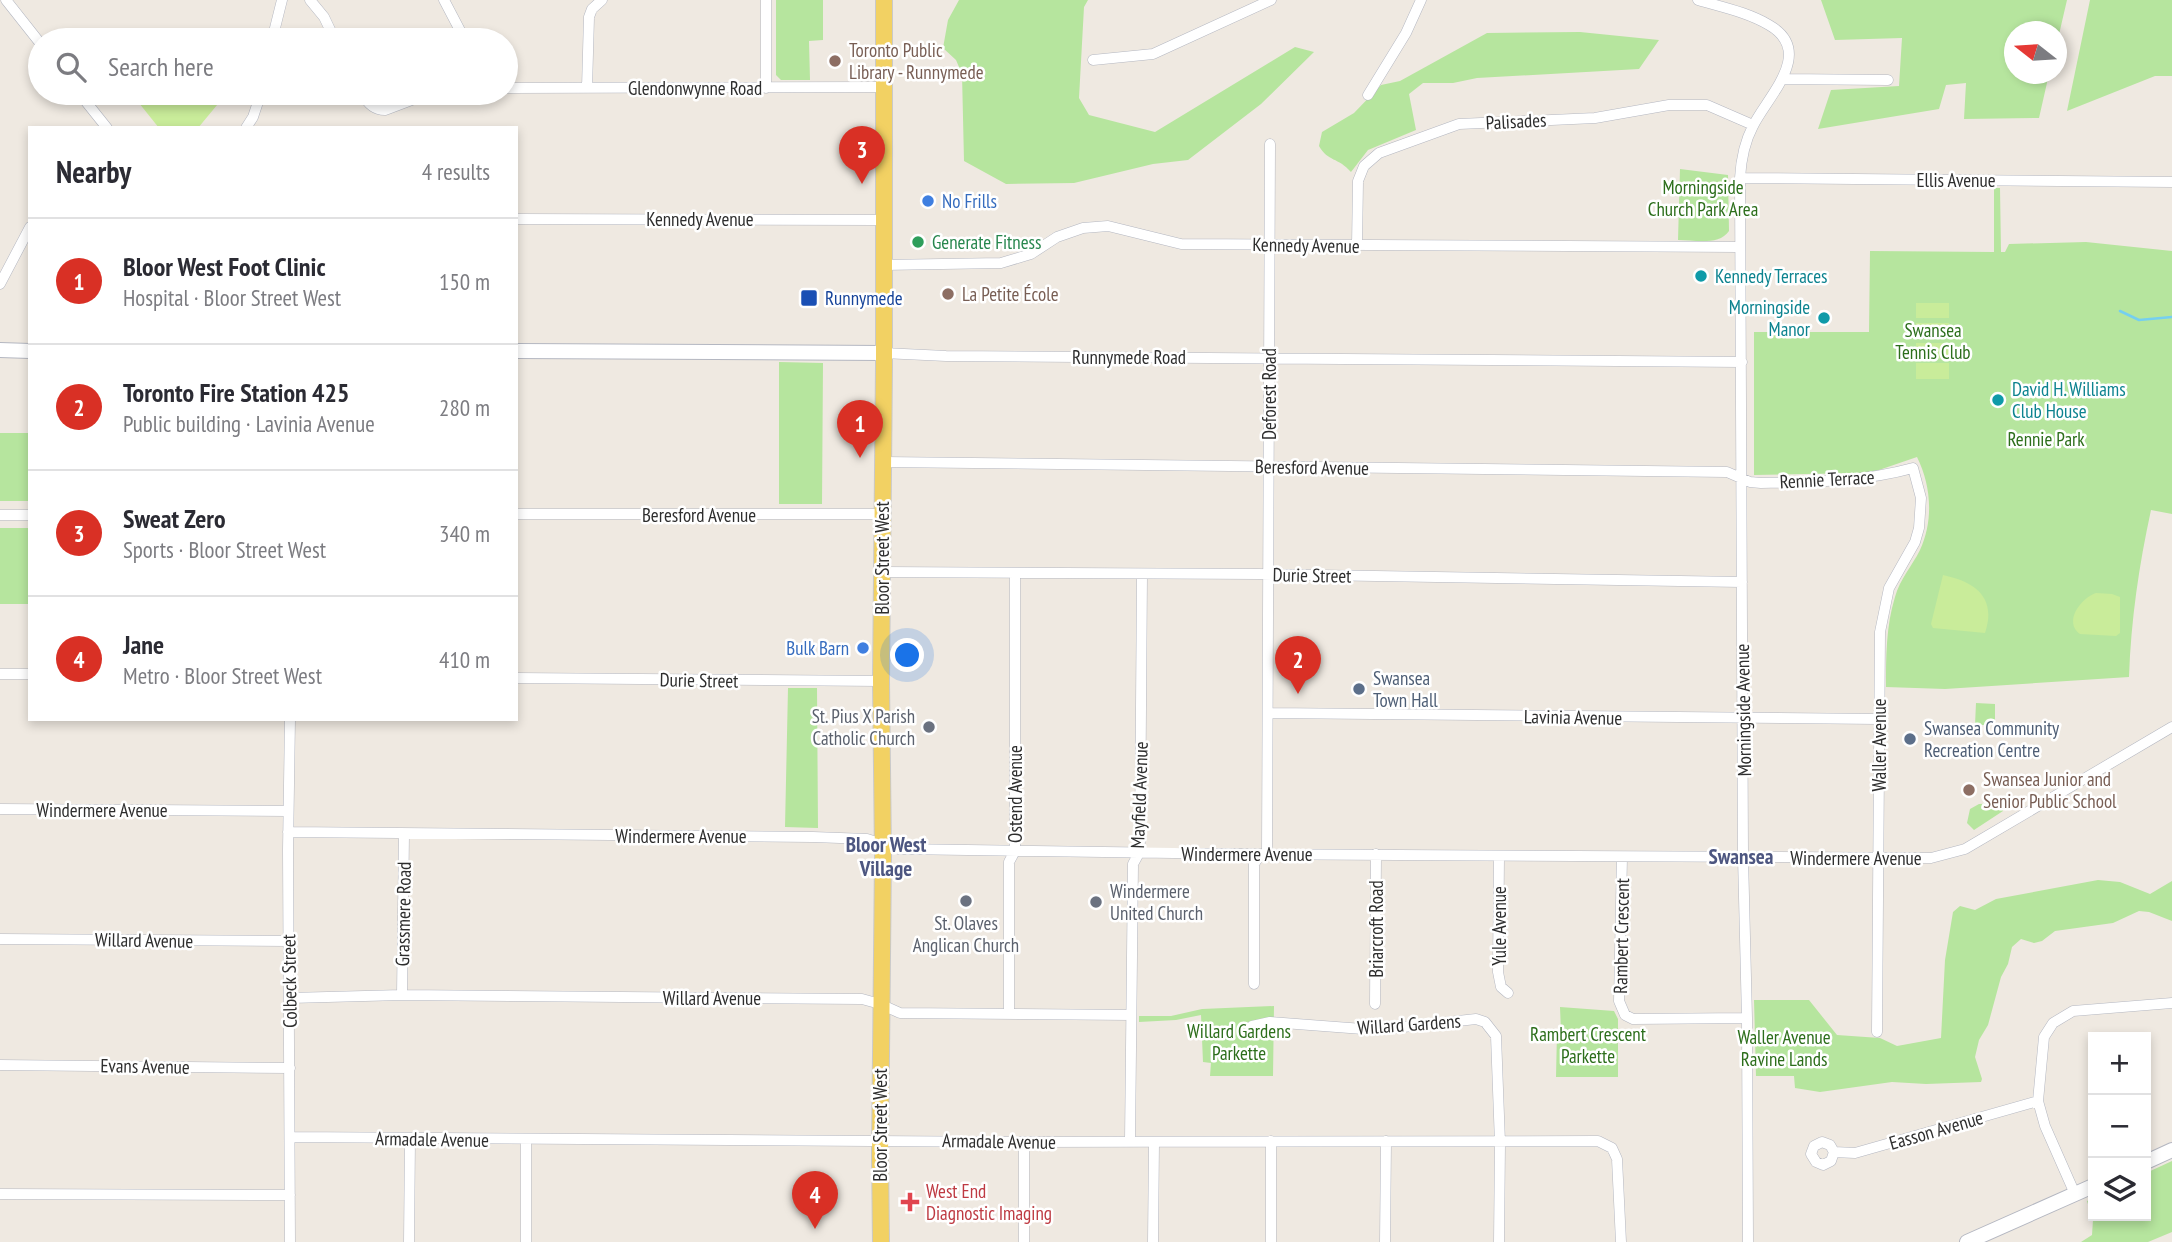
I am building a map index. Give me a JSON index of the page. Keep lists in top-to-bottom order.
{
  "streets": {
    "main road": ["Bloor Street West"],
    "street": [
      "Glendonwynne Road",
      "Palisades",
      "Ellis Avenue",
      "Kennedy Avenue",
      "Runnymede Road",
      "Deforest Road",
      "Beresford Avenue",
      "Rennie Terrace",
      "Durie Street",
      "Morningside Avenue",
      "Lavinia Avenue",
      "Waller Avenue",
      "Ostend Avenue",
      "Mayfield Avenue",
      "Windermere Avenue",
      "Grassmere Road",
      "Yule Avenue",
      "Briarcroft Road",
      "Rambert Crescent",
      "Willard Avenue",
      "Colbeck Street",
      "Willard Gardens",
      "Evans Avenue",
      "Easson Avenue",
      "Armadale Avenue"
    ]
  },
  "crossings": [
    ["Glendonwynne Road", "Bloor Street West"],
    ["Palisades", "Kennedy Avenue"],
    ["Palisades", "Morningside Avenue"],
    ["Ellis Avenue", "Morningside Avenue"],
    ["Kennedy Avenue", "Deforest Road"],
    ["Kennedy Avenue", "Bloor Street West"],
    ["Kennedy Avenue", "Morningside Avenue"],
    ["Runnymede Road", "Deforest Road"],
    ["Runnymede Road", "Bloor Street West"],
    ["Runnymede Road", "Morningside Avenue"],
    ["Deforest Road", "Beresford Avenue"],
    ["Deforest Road", "Durie Street"],
    ["Deforest Road", "Lavinia Avenue"],
    ["Deforest Road", "Windermere Avenue"],
    ["Beresford Avenue", "Rennie Terrace"],
    ["Beresford Avenue", "Bloor Street West"],
    ["Beresford Avenue", "Morningside Avenue"],
    ["Rennie Terrace", "Morningside Avenue"],
    ["Rennie Terrace", "Waller Avenue"],
    ["Bloor Street West", "Durie Street"],
    ["Bloor Street West", "Windermere Avenue"],
    ["Bloor Street West", "Willard Avenue"],
    ["Bloor Street West", "Armadale Avenue"],
    ["Durie Street", "Morningside Avenue"],
    ["Durie Street", "Ostend Avenue"],
    ["Durie Street", "Mayfield Avenue"],
    ["Morningside Avenue", "Lavinia Avenue"],
    ["Morningside Avenue", "Windermere Avenue"],
    ["Morningside Avenue", "Rambert Crescent"],
    ["Lavinia Avenue", "Waller Avenue"],
    ["Waller Avenue", "Windermere Avenue"],
    ["Ostend Avenue", "Windermere Avenue"],
    ["Ostend Avenue", "Willard Avenue"],
    ["Mayfield Avenue", "Windermere Avenue"],
    ["Mayfield Avenue", "Willard Avenue"],
    ["Mayfield Avenue", "Armadale Avenue"],
    ["Windermere Avenue", "Grassmere Road"],
    ["Windermere Avenue", "Yule Avenue"],
    ["Windermere Avenue", "Briarcroft Road"],
    ["Windermere Avenue", "Rambert Crescent"],
    ["Windermere Avenue", "Colbeck Street"],
    ["Grassmere Road", "Willard Avenue"],
    ["Willard Avenue", "Colbeck Street"],
    ["Colbeck Street", "Evans Avenue"],
    ["Colbeck Street", "Armadale Avenue"],
    ["Willard Gardens", "Armadale Avenue"]
  ],
  "districts": ["Bloor West Village", "Swansea"],
  "parks": [
    "Morningside Church Park Area",
    "Swansea Tennis Club",
    "Rennie Park",
    "Willard Gardens Parkette",
    "Rambert Crescent Parkette",
    "Waller Avenue Ravine Lands"
  ],
  "places": {
    "other": [
      "Toronto Public Library - Runnymede",
      "No Frills",
      "Generate Fitness",
      "Kennedy Terraces",
      "La Petite École",
      "Morningside Manor",
      "David H. Williams Club House",
      "Bulk Barn",
      "Swansea Town Hall",
      "St. Pius X Parish Catholic Church",
      "Swansea Community Recreation Centre",
      "Swansea Junior and Senior Public School",
      "St. Olaves Anglican Church",
      "Windermere United Church"
    ],
    "transit": ["Runnymede"],
    "health": ["West End Diagnostic Imaging"]
  },
  "north": "left",
  "page": {
    "search": "Search here",
    "pins": [
      "3",
      "1",
      "2",
      "4"
    ],
    "heading": ["Nearby", "4 results"],
    "list": [
      {
        "mark": "1",
        "name": "Bloor West Foot Clinic",
        "note": "Hospital · Bloor Street West",
        "value": "150 m"
      },
      {
        "mark": "2",
        "name": "Toronto Fire Station 425",
        "note": "Public building · Lavinia Avenue",
        "value": "280 m"
      },
      {
        "mark": "3",
        "name": "Sweat Zero",
        "note": "Sports · Bloor Street West",
        "value": "340 m"
      },
      {
        "mark": "4",
        "name": "Jane",
        "note": "Metro · Bloor Street West",
        "value": "410 m"
      }
    ],
    "map_buttons": ["+", "−"]
  }
}
